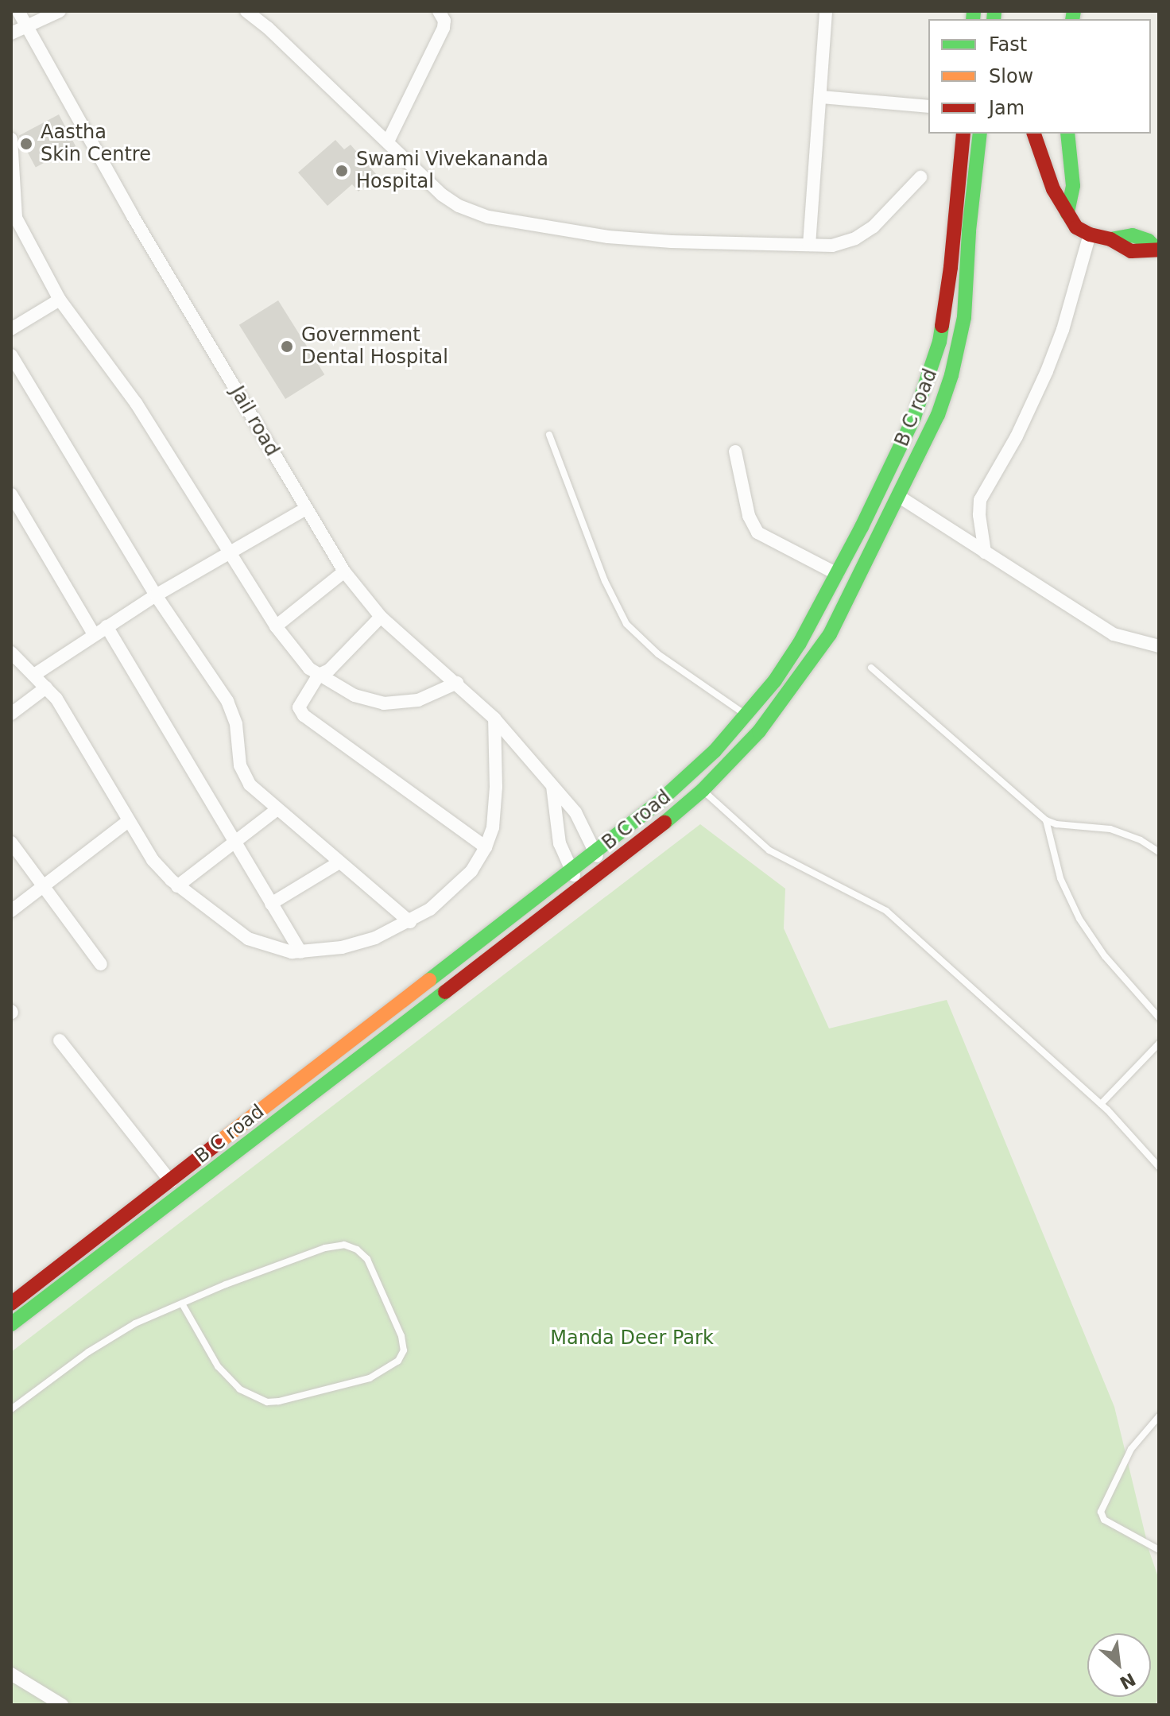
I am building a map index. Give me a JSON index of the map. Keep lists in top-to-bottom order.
{
  "streets": {
    "main road": ["B C road"],
    "street": ["Jail road"]
  },
  "crossings": [
    ["B C road", "Jail road"]
  ],
  "parks": ["Manda Deer Park"],
  "places": ["Aastha Skin Centre", "Swami Vivekananda Hospital", "Government Dental Hospital"],
  "legend": ["Fast", "Slow", "Jam"],
  "north": "bottom right"
}
